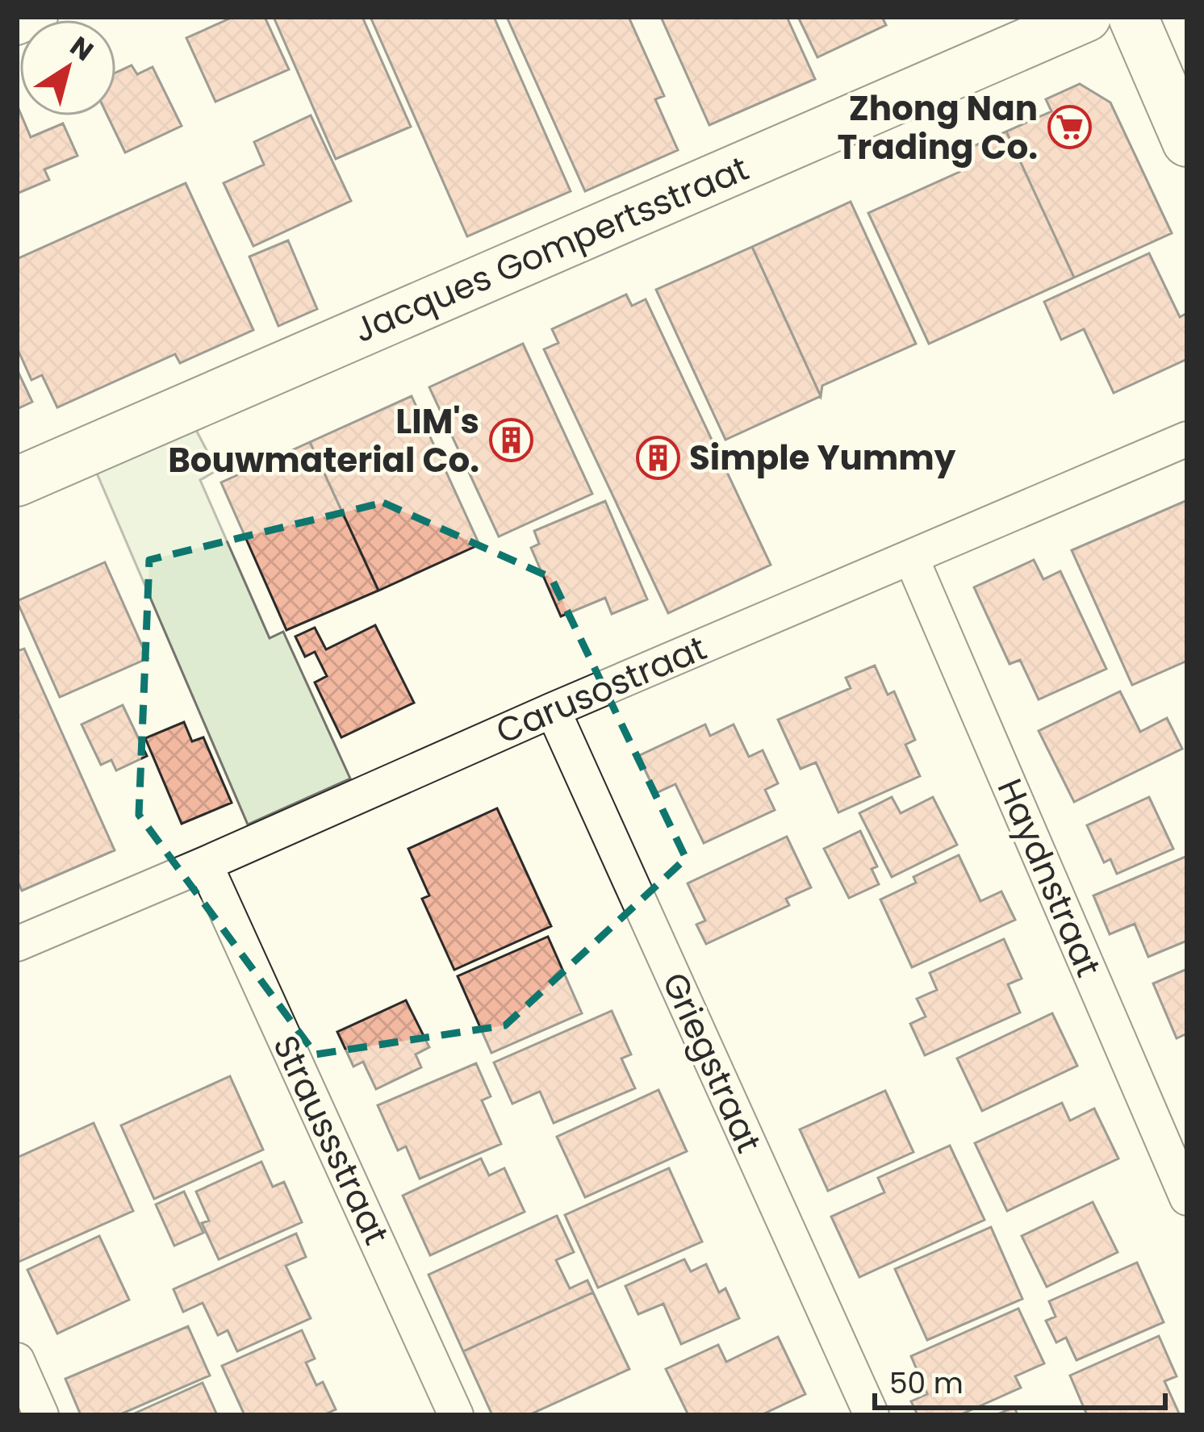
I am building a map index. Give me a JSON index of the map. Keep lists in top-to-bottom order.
{
  "streets": {
    "street": [
      "Jacques Gompertsstraat",
      "Carusostraat",
      "Haydnstraat",
      "Griegstraat",
      "Straussstraat"
    ]
  },
  "crossings": [
    ["Carusostraat", "Haydnstraat"],
    ["Carusostraat", "Griegstraat"],
    ["Carusostraat", "Straussstraat"]
  ],
  "places": {
    "supermarket": ["Zhong Nan Trading Co."],
    "building": ["LIM's Bouwmaterial Co.", "Simple Yummy"]
  },
  "scale_bar": "50 m",
  "north": "top right"
}
